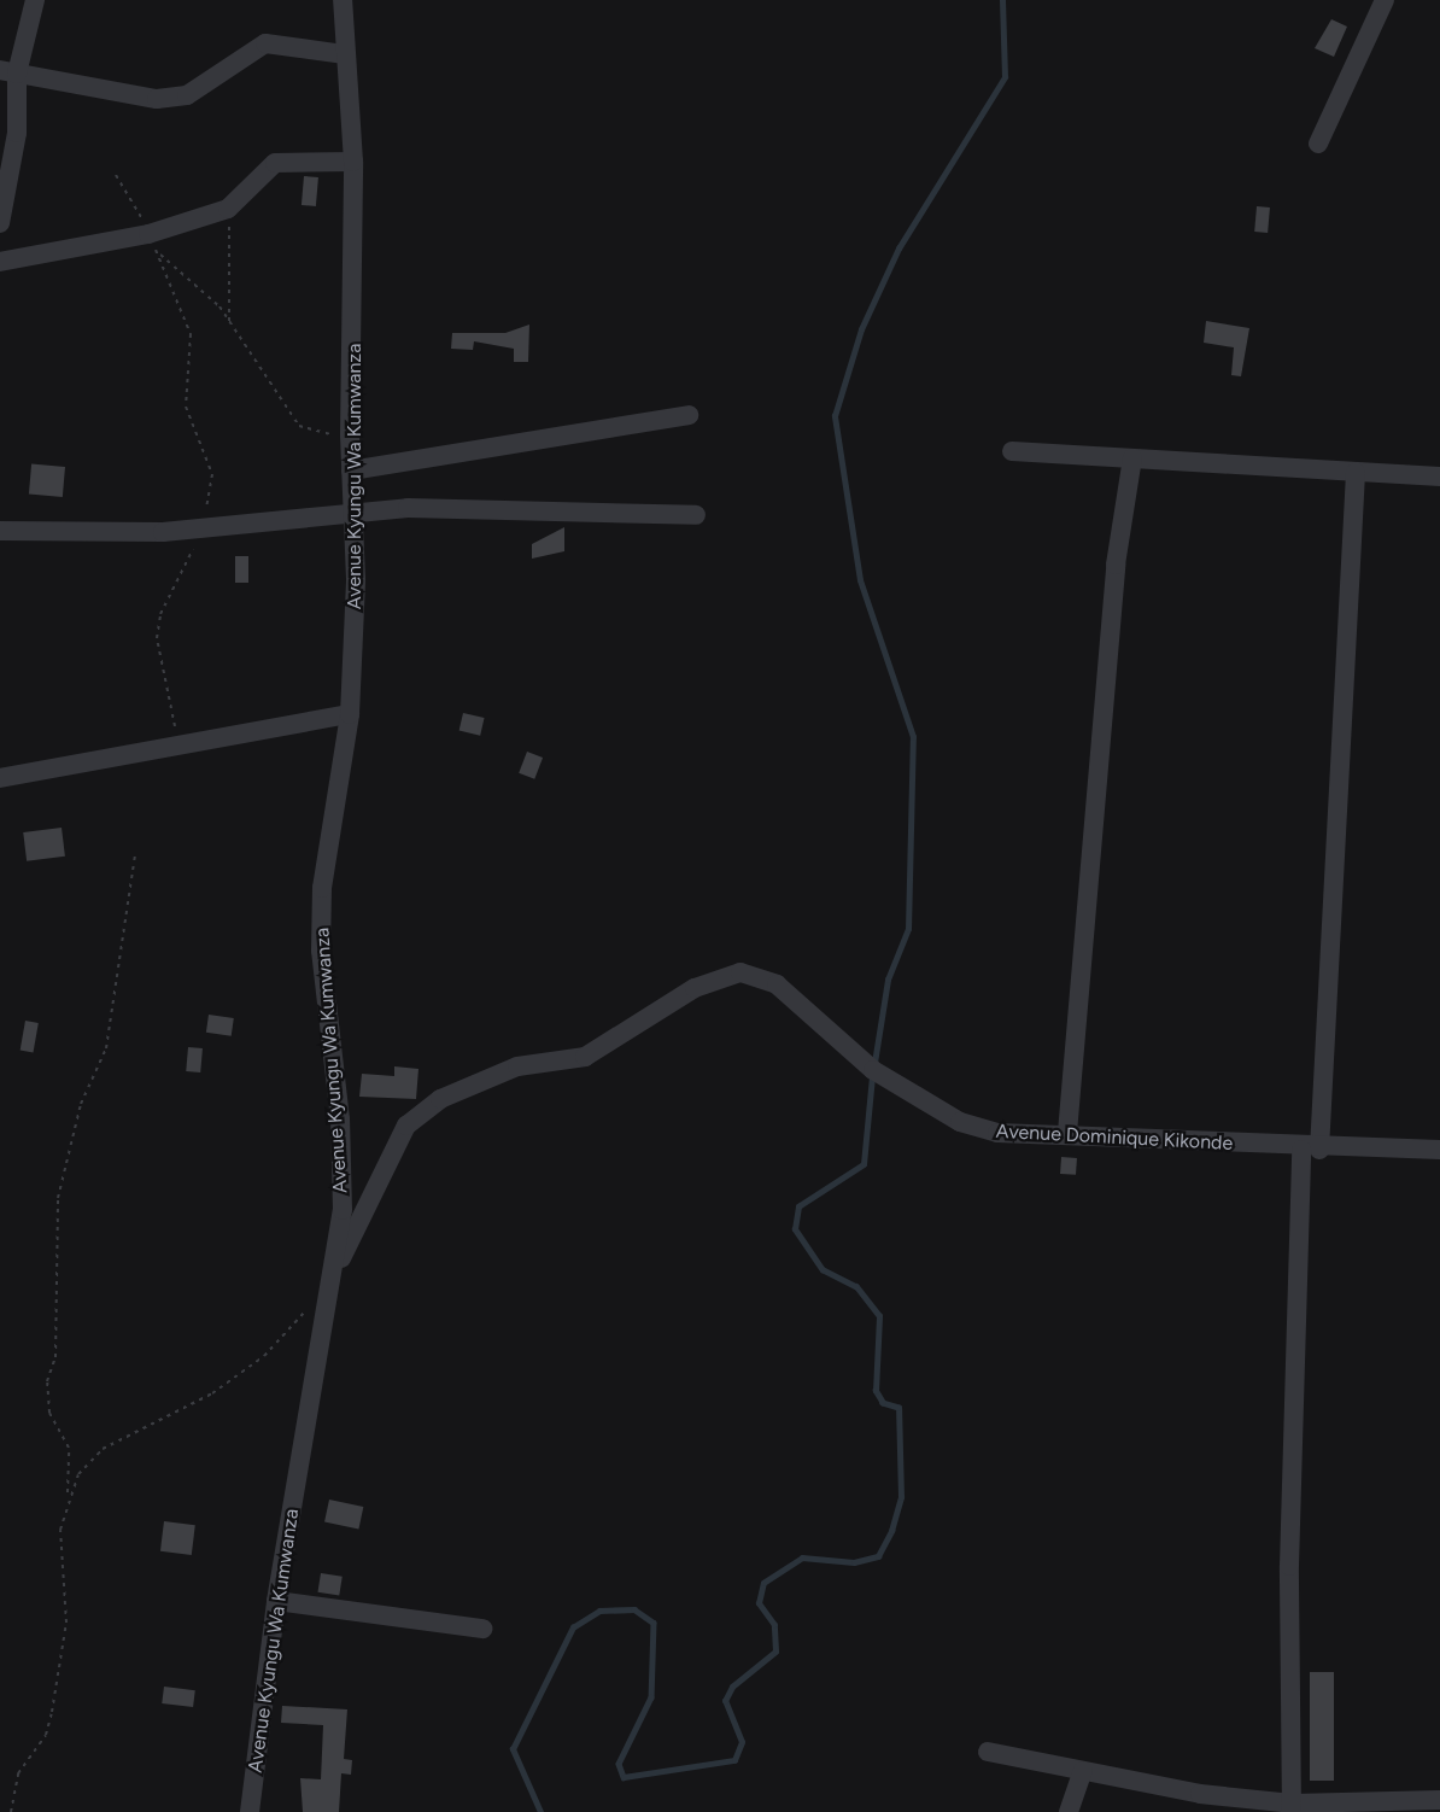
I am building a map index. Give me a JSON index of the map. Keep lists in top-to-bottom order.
{
  "streets": {
    "street": ["Avenue Kyungu Wa Kumwanza", "Avenue Dominique Kikonde"]
  },
  "crossings": [
    ["Avenue Kyungu Wa Kumwanza", "Avenue Dominique Kikonde"]
  ]
}
